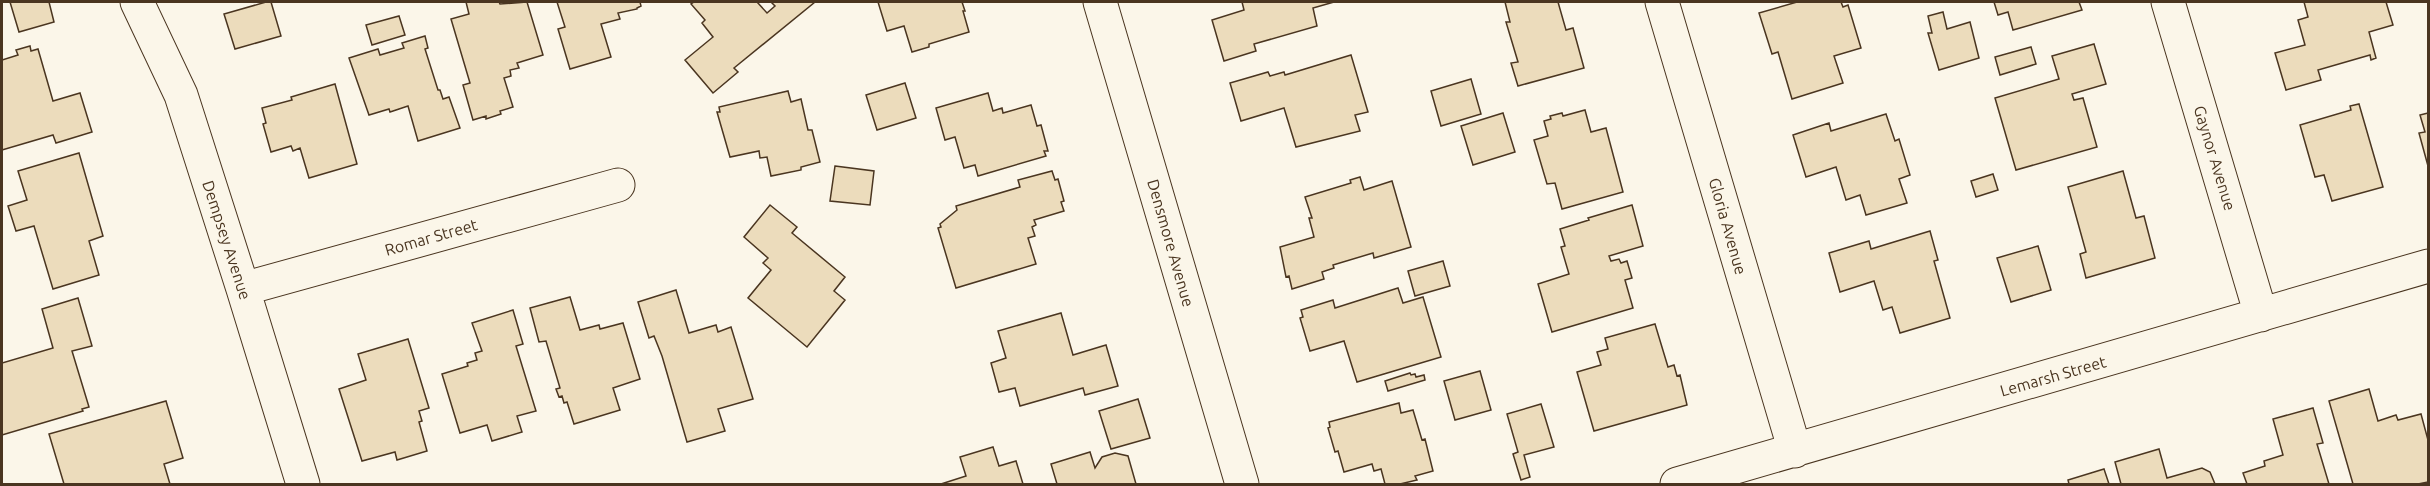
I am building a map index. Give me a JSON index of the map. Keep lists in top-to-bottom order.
{
  "streets": {
    "street": [
      "Gaynor Avenue",
      "Gloria Avenue",
      "Romar Street",
      "Dempsey Avenue",
      "Densmore Avenue",
      "Lemarsh Street"
    ]
  },
  "crossings": [
    ["Gaynor Avenue", "Lemarsh Street"],
    ["Gloria Avenue", "Lemarsh Street"],
    ["Romar Street", "Dempsey Avenue"]
  ]
}
